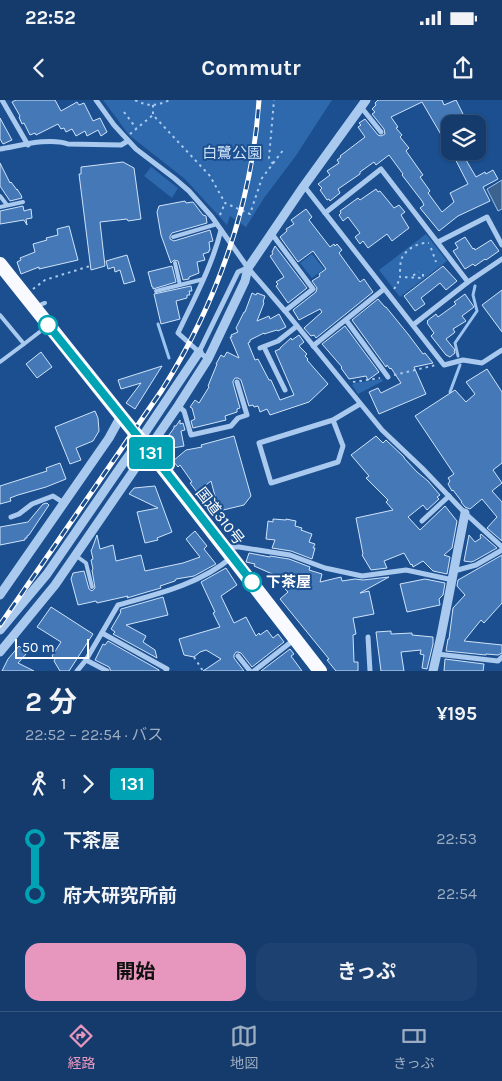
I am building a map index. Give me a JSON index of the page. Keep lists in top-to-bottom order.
{
  "streets": {
    "highway": ["国道310号"]
  },
  "parks": ["白鷺公園"],
  "places": ["下茶屋"],
  "lines": ["bus line 131"],
  "scale_bar": "50 m",
  "page": {
    "status": "22:52",
    "header": "Commutr",
    "on_map": "131",
    "scale": "50 m",
    "heading": ["2 分", "22:52 – 22:54 · バス", "¥195"],
    "legs": ["1", "131"],
    "list": [
      {
        "name": "下茶屋",
        "value": "22:53"
      },
      {
        "name": "府大研究所前",
        "value": "22:54"
      }
    ],
    "buttons": ["開始", "きっぷ"],
    "tabs": ["経路", "地図", "きっぷ"]
  }
}
